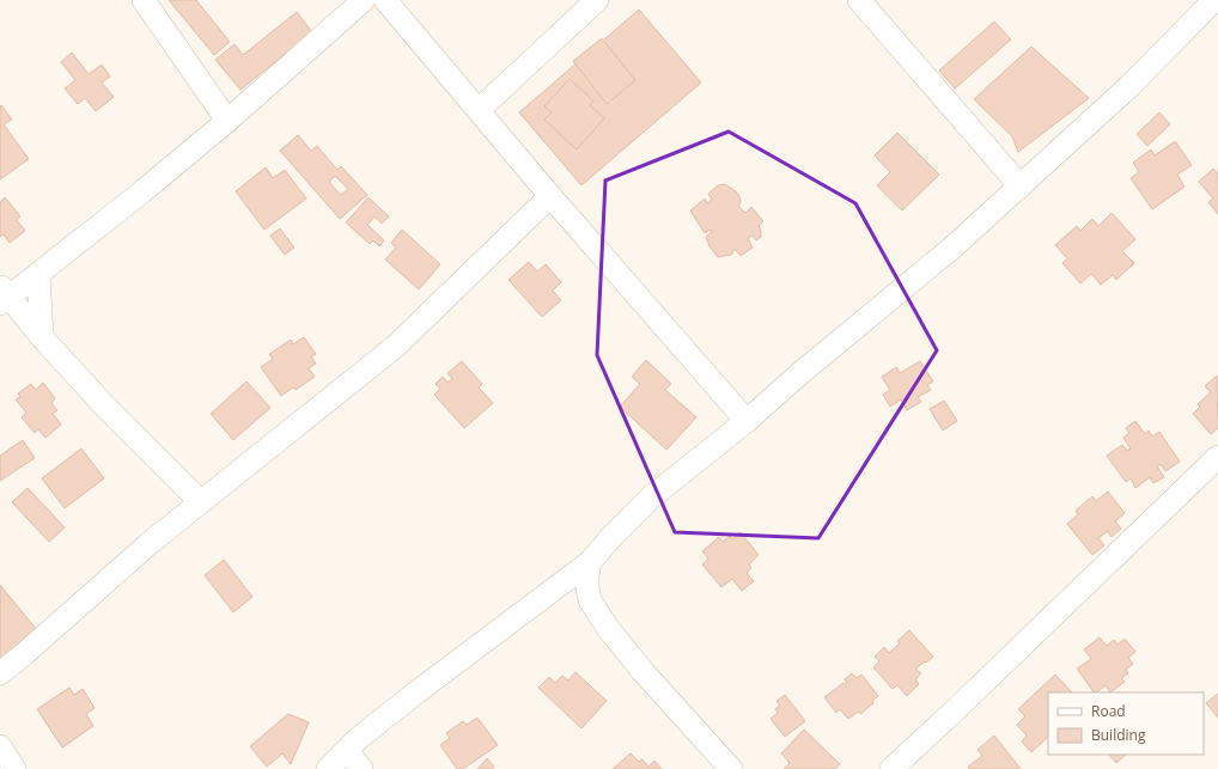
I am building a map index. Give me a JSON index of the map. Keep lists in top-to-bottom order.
{
  "legend": ["Road", "Building"]
}
